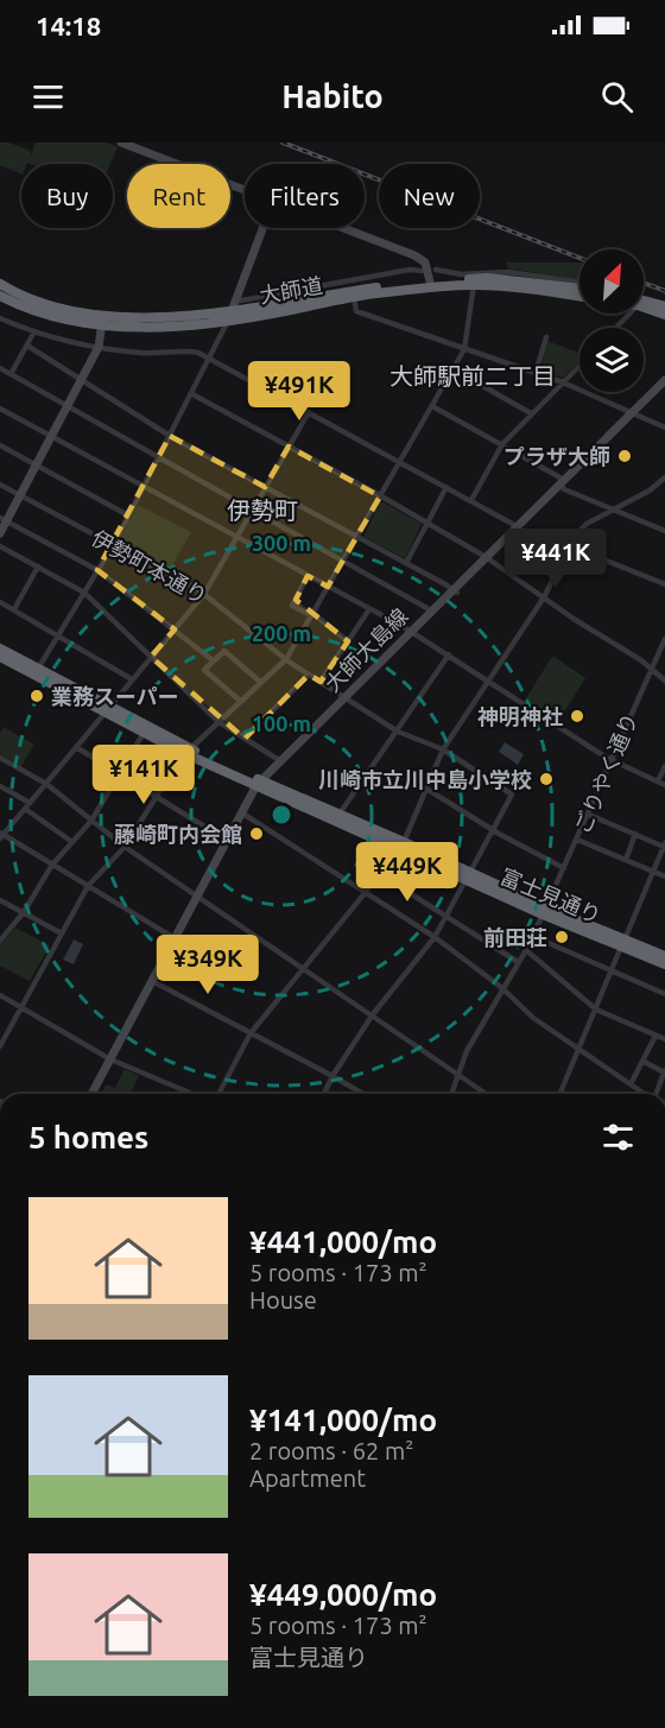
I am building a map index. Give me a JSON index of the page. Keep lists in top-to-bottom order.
{
  "streets": {
    "highway": ["大師道", "富士見通り"],
    "street": ["伊勢町本通り", "大師大島線", "ごりやく通り"]
  },
  "crossings": [
    ["伊勢町本通り", "大師大島線"],
    ["大師大島線", "富士見通り"],
    ["ごりやく通り", "富士見通り"]
  ],
  "districts": ["大師駅前二丁目", "伊勢町"],
  "places": [
    "プラザ大師",
    "業務スーパー",
    "神明神社",
    "川崎市立川中島小学校",
    "藤崎町内会館",
    "前田荘"
  ],
  "north": "top right",
  "page": {
    "status": "14:18",
    "header": "Habito",
    "chip": [
      "Buy",
      "Rent",
      "Filters",
      "New"
    ],
    "price": [
      "¥491K",
      "¥441K",
      "¥141K",
      "¥449K",
      "¥349K"
    ],
    "heading": "5 homes",
    "list": [
      {
        "name": "¥441,000/mo",
        "note": "5 rooms · 173 m² · House"
      },
      {
        "name": "¥141,000/mo",
        "note": "2 rooms · 62 m² · Apartment"
      },
      {
        "name": "¥449,000/mo",
        "note": "5 rooms · 173 m² · 富士見通り"
      }
    ]
  },
  "rings": ["300 m", "200 m", "100 m"]
}
